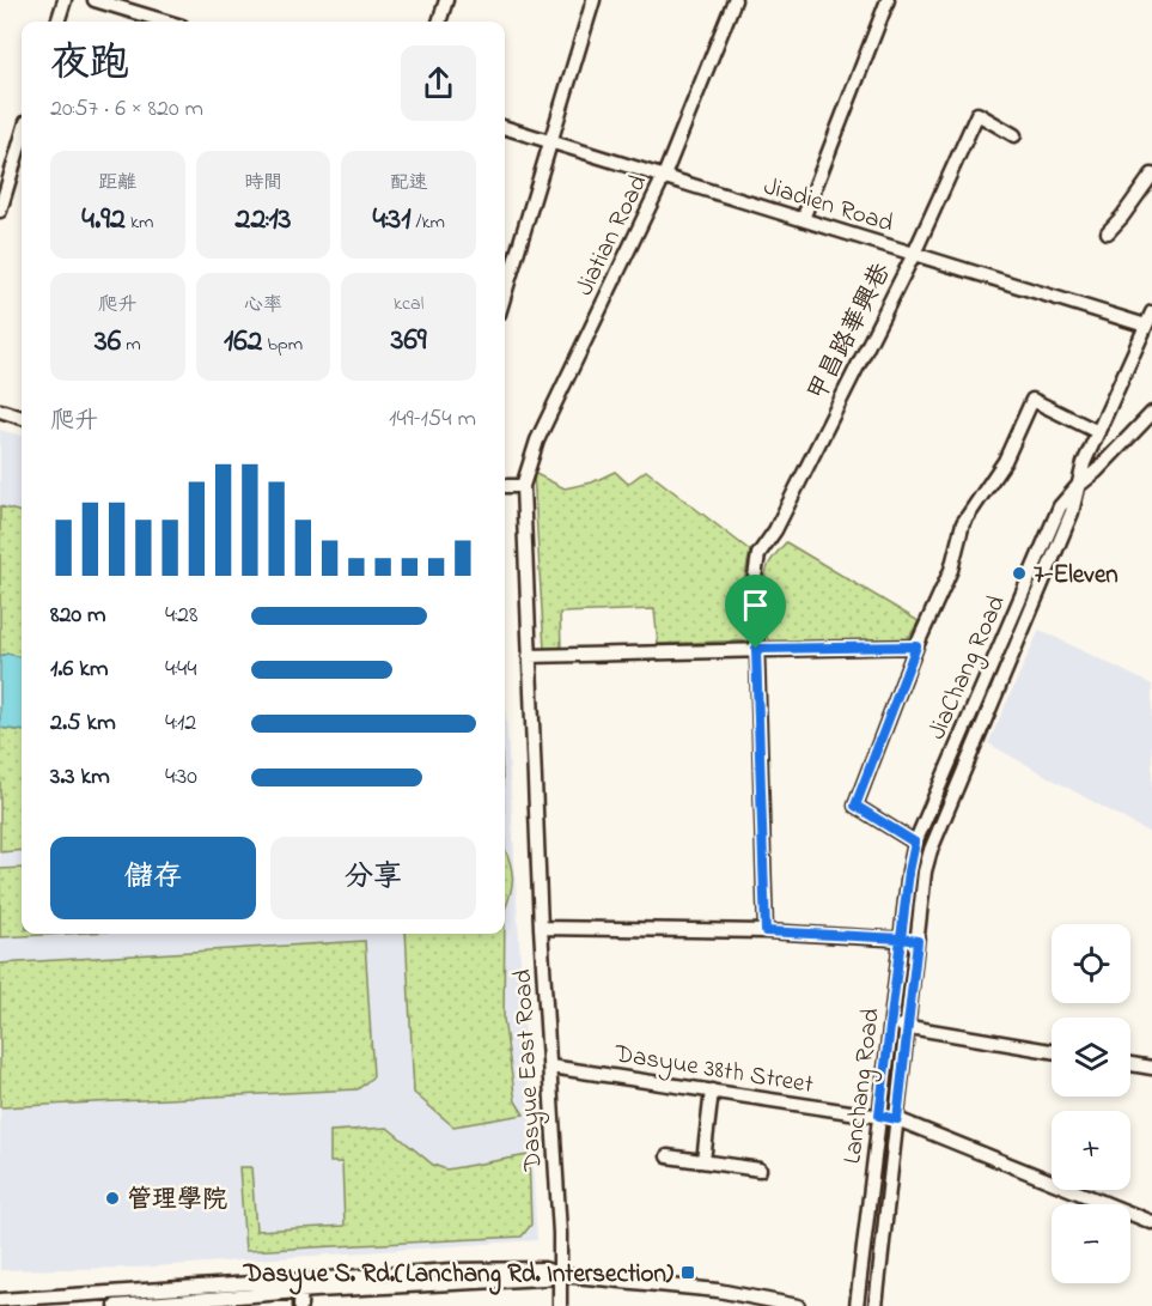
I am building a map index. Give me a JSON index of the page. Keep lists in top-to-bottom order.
{
  "streets": {
    "street": [
      "Jiadien Road",
      "Jiatian Road",
      "甲昌路華興巷",
      "JiaChang Road",
      "Dasyue 38th Street",
      "Dasyue East Road",
      "Lanchang Road"
    ]
  },
  "crossings": [
    ["Jiadien Road", "Jiatian Road"],
    ["Jiadien Road", "甲昌路華興巷"],
    ["Jiatian Road", "Dasyue East Road"],
    ["JiaChang Road", "Lanchang Road"],
    ["Dasyue 38th Street", "Dasyue East Road"],
    ["Dasyue 38th Street", "Lanchang Road"]
  ],
  "places": {
    "other": ["7-Eleven", "管理學院"],
    "transit": ["Dasyue S. Rd.(Lanchang Rd. Intersection)"]
  },
  "page": {
    "heading": ["夜跑", "20:57 · 6 × 820 m"],
    "stats": [
      ["距離", "4.92 km"],
      ["時間", "22:13"],
      ["配速", "4:31 /km"],
      ["爬升", "36 m"],
      ["心率", "162 bpm"],
      ["kcal", "369"]
    ],
    "chart": ["爬升", "149–154 m"],
    "list": [
      {
        "name": "820 m",
        "note": "4:28"
      },
      {
        "name": "1.6 km",
        "note": "4:44"
      },
      {
        "name": "2.5 km",
        "note": "4:12"
      },
      {
        "name": "3.3 km",
        "note": "4:30"
      }
    ],
    "buttons": ["儲存", "分享"],
    "map_buttons": ["+", "−"]
  }
}
